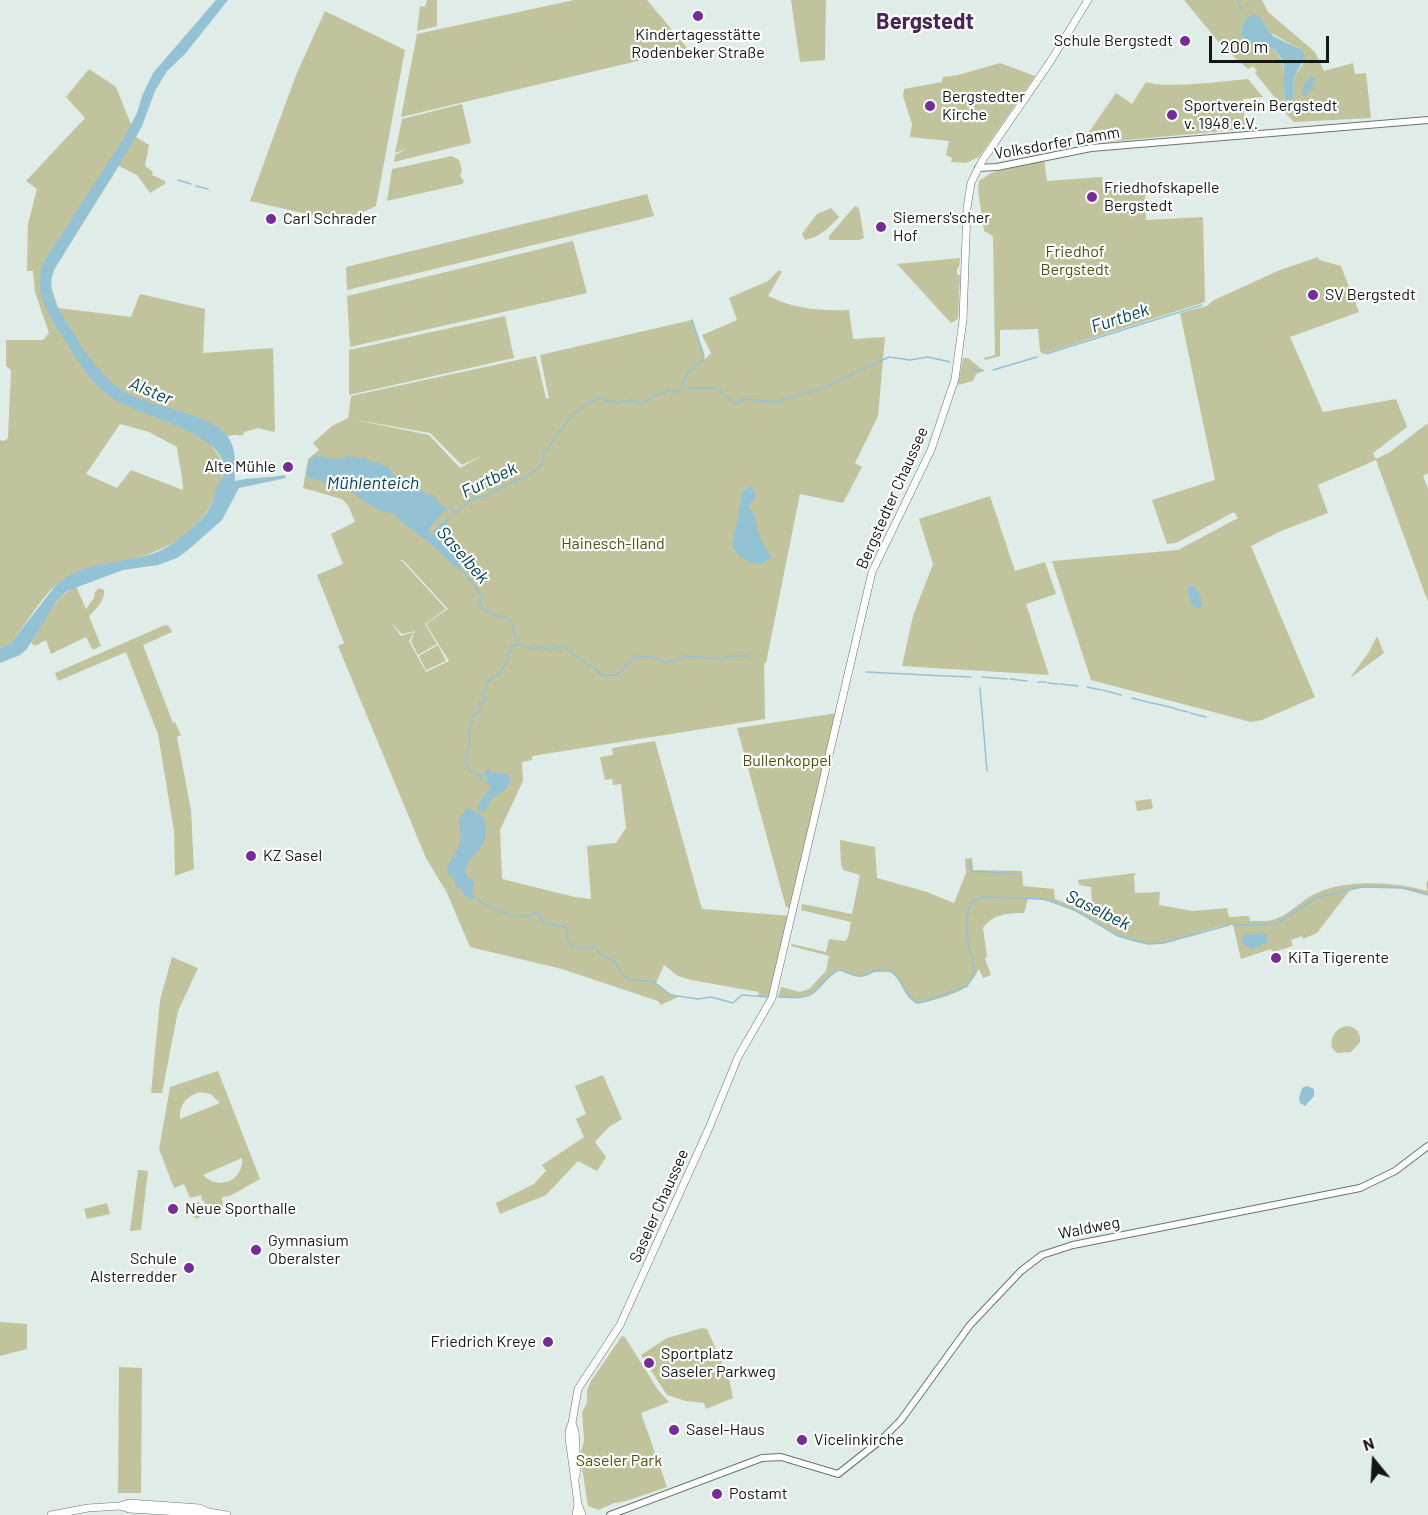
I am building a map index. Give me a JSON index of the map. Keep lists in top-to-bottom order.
{
  "streets": {
    "main road": [
      "Volksdorfer Damm",
      "Bergstedter Chaussee",
      "Saseler Chaussee",
      "Waldweg"
    ]
  },
  "crossings": [
    ["Volksdorfer Damm", "Bergstedter Chaussee"],
    ["Bergstedter Chaussee", "Saseler Chaussee"]
  ],
  "districts": ["Bergstedt"],
  "water": [
    "Furtbek",
    "Alster",
    "Mühlenteich",
    "Saselbek"
  ],
  "parks": [
    "Friedhof Bergstedt",
    "Hainesch-Iland",
    "Bullenkoppel",
    "Saseler Park"
  ],
  "places": [
    "Kindertagesstätte Rodenbeker Straße",
    "Schule Bergstedt",
    "Bergstedter Kirche",
    "Sportverein Bergstedt v. 1948 e.V.",
    "Friedhofskapelle Bergstedt",
    "Carl Schrader",
    "Siemers'scher Hof",
    "SV Bergstedt",
    "Alte Mühle",
    "KZ Sasel",
    "KiTa Tigerente",
    "Neue Sporthalle",
    "Gymnasium Oberalster",
    "Schule Alsterredder",
    "Friedrich Kreye",
    "Sportplatz Saseler Parkweg",
    "Sasel-Haus",
    "Vicelinkirche",
    "Postamt"
  ],
  "scale_bar": "200 m",
  "north": "top"
}
